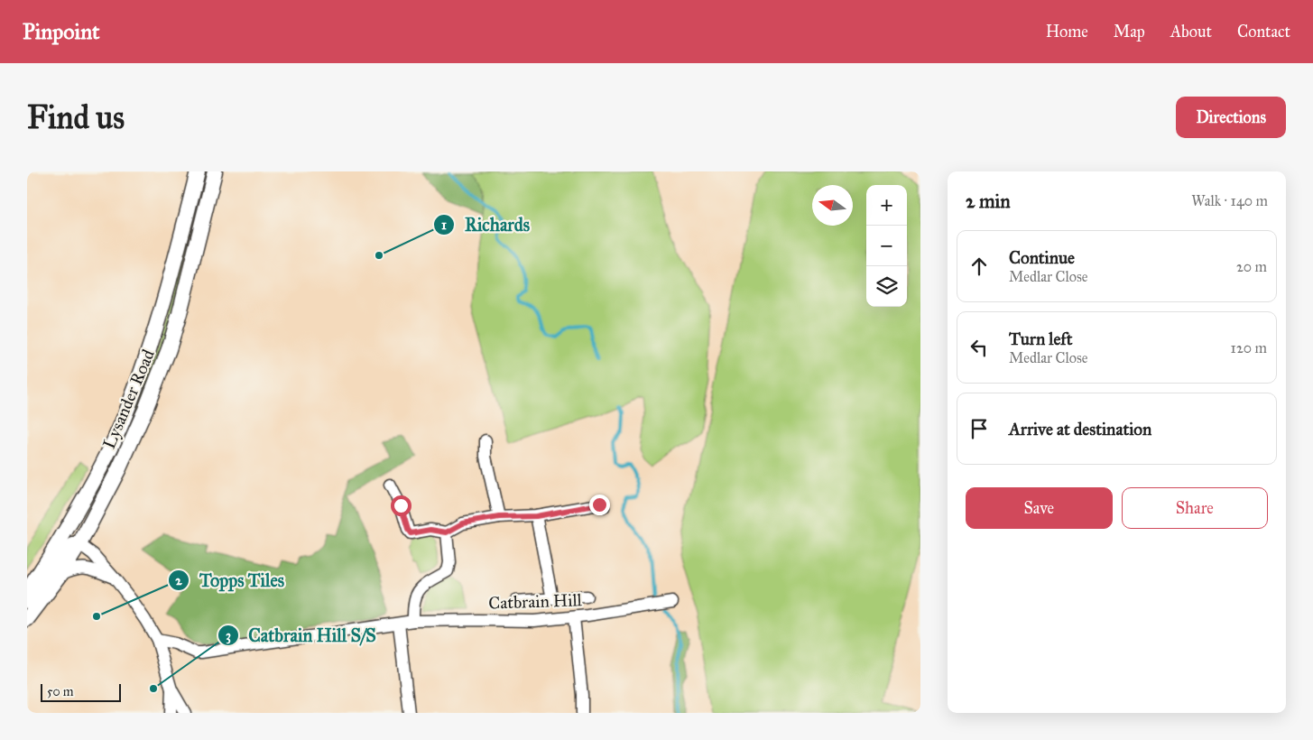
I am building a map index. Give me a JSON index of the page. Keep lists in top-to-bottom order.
{
  "streets": {
    "street": ["Lysander Road", "Catbrain Hill"]
  },
  "places": ["Richards", "Topps Tiles", "Catbrain Hill S/S"],
  "scale_bar": "50 m",
  "north": "left",
  "page": {
    "header": "Pinpoint",
    "nav": [
      "Home",
      "Map",
      "About",
      "Contact"
    ],
    "buttons": [
      "Directions",
      ["Save", "Share"]
    ],
    "title": "Find us",
    "heading": ["2 min", "Walk · 140 m"],
    "map_buttons": ["+", "−"],
    "list": [
      ["Continue", "Medlar Close", "20 m"],
      ["Turn left", "Medlar Close", "120 m"],
      "Arrive at destination"
    ],
    "scale": "50 m"
  }
}
